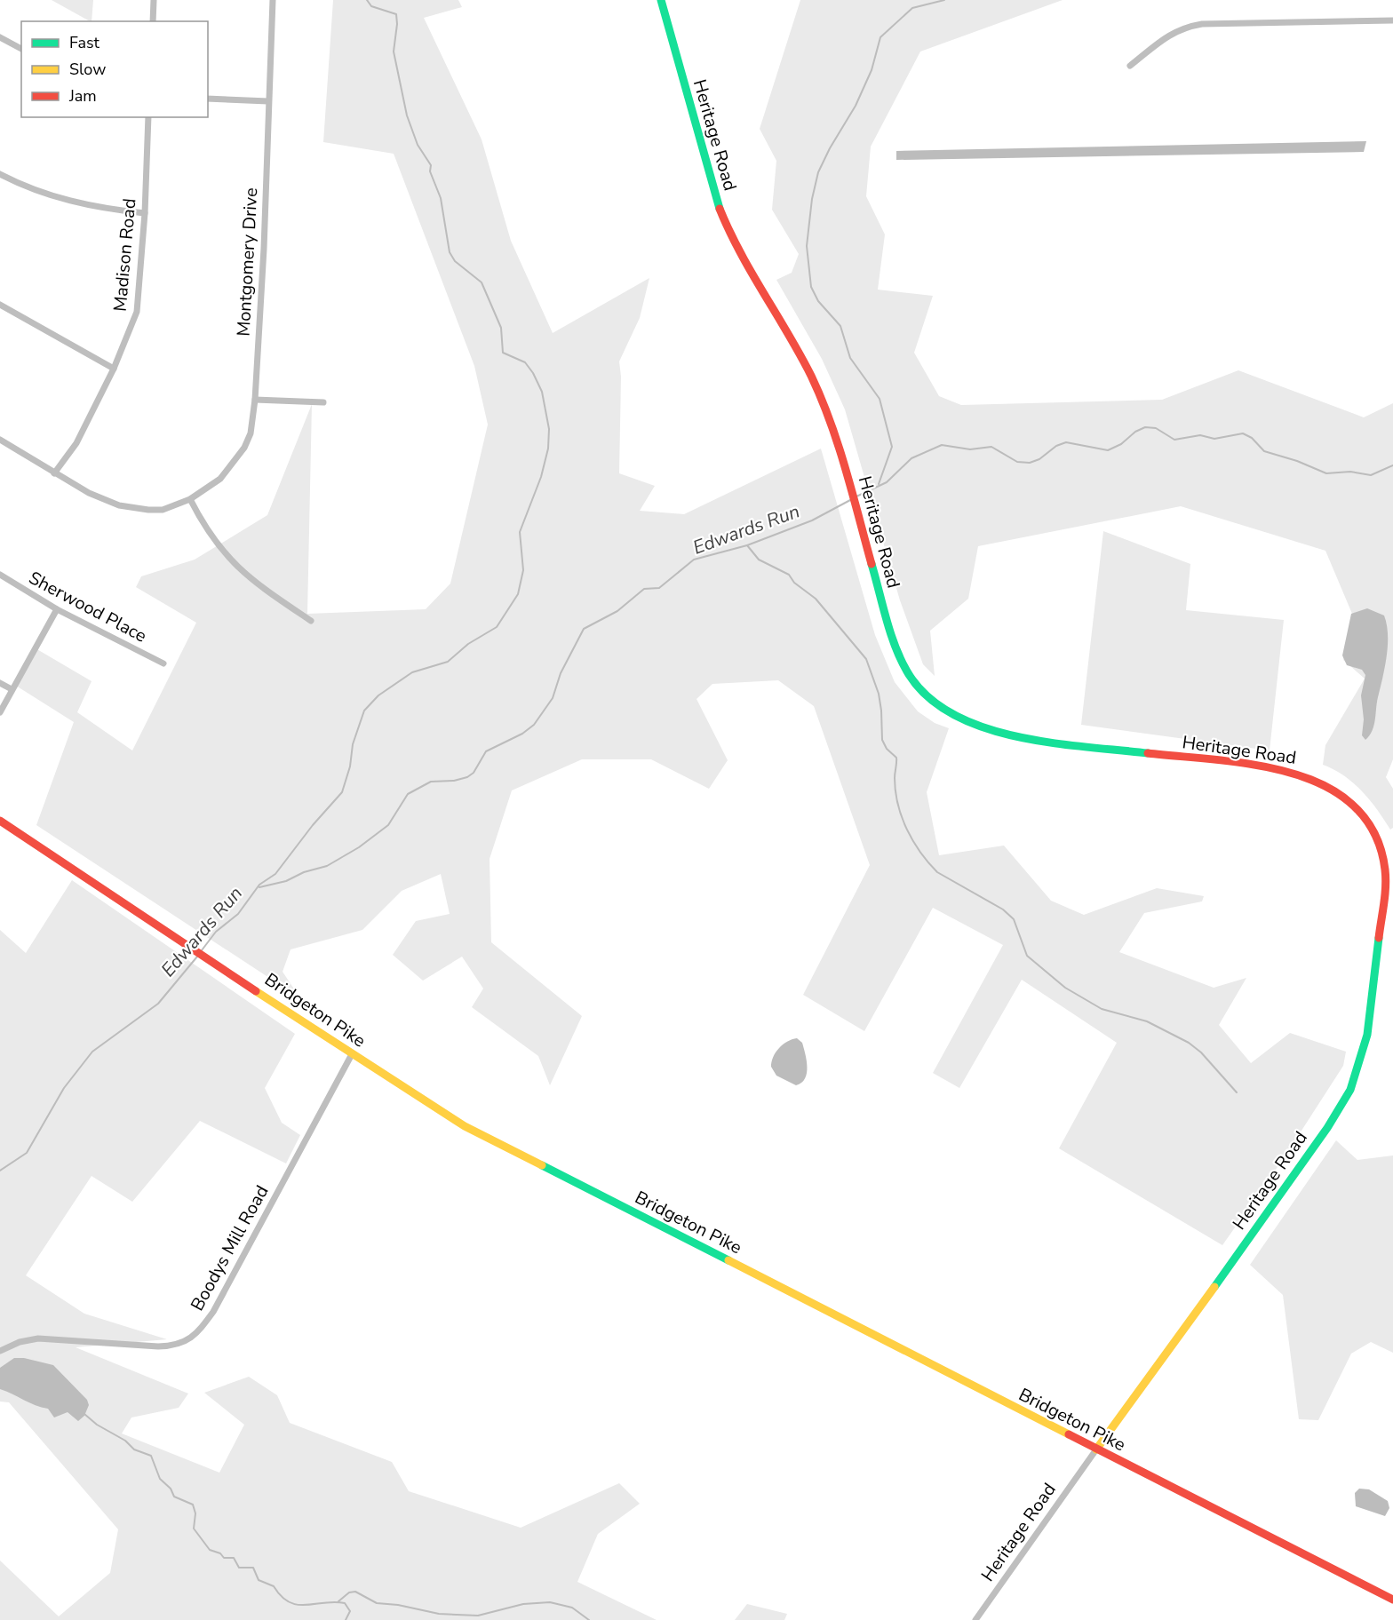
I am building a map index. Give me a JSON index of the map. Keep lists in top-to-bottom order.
{
  "streets": {
    "street": [
      "Heritage Road",
      "Madison Road",
      "Montgomery Drive",
      "Sherwood Place",
      "Bridgeton Pike",
      "Boodys Mill Road"
    ]
  },
  "crossings": [
    ["Heritage Road", "Bridgeton Pike"],
    ["Madison Road", "Montgomery Drive"],
    ["Bridgeton Pike", "Boodys Mill Road"]
  ],
  "water": ["Edwards Run"],
  "legend": ["Fast", "Slow", "Jam"]
}
